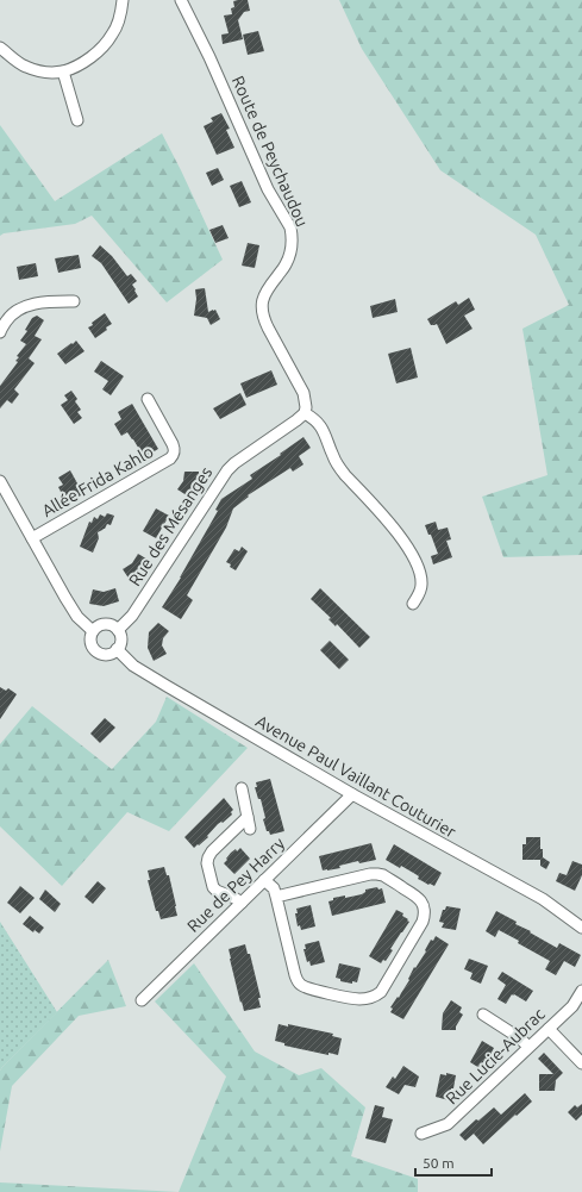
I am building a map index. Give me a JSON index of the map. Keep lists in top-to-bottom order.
{
  "streets": {
    "street": [
      "Route de Peychaudou",
      "Allée Frida Kahlo",
      "Rue des Mésanges",
      "Avenue Paul Vaillant Couturier",
      "Rue de Pey Harry",
      "Rue Lucie-Aubrac"
    ]
  },
  "crossings": [
    ["Route de Peychaudou", "Rue des Mésanges"],
    ["Rue des Mésanges", "Avenue Paul Vaillant Couturier"],
    ["Avenue Paul Vaillant Couturier", "Rue de Pey Harry"]
  ],
  "scale_bar": "50 m"
}
